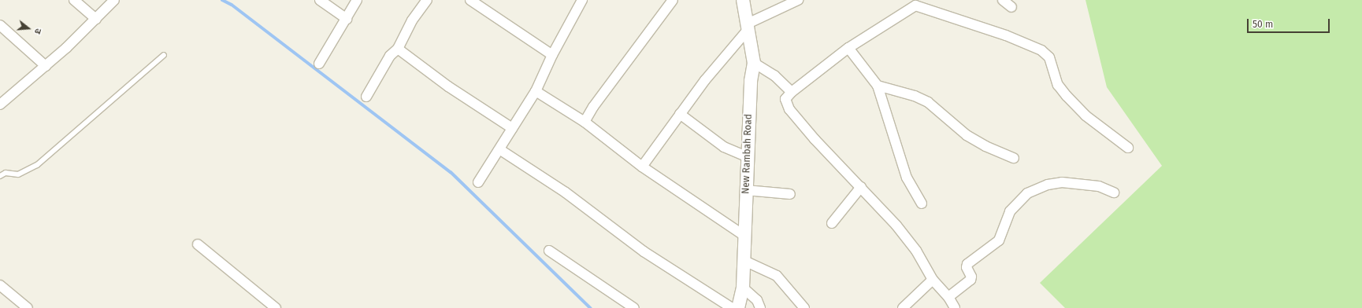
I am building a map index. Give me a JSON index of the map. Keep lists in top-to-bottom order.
{
  "streets": {
    "street": ["New Rambah Road"]
  },
  "scale_bar": "50 m",
  "north": "right"
}
